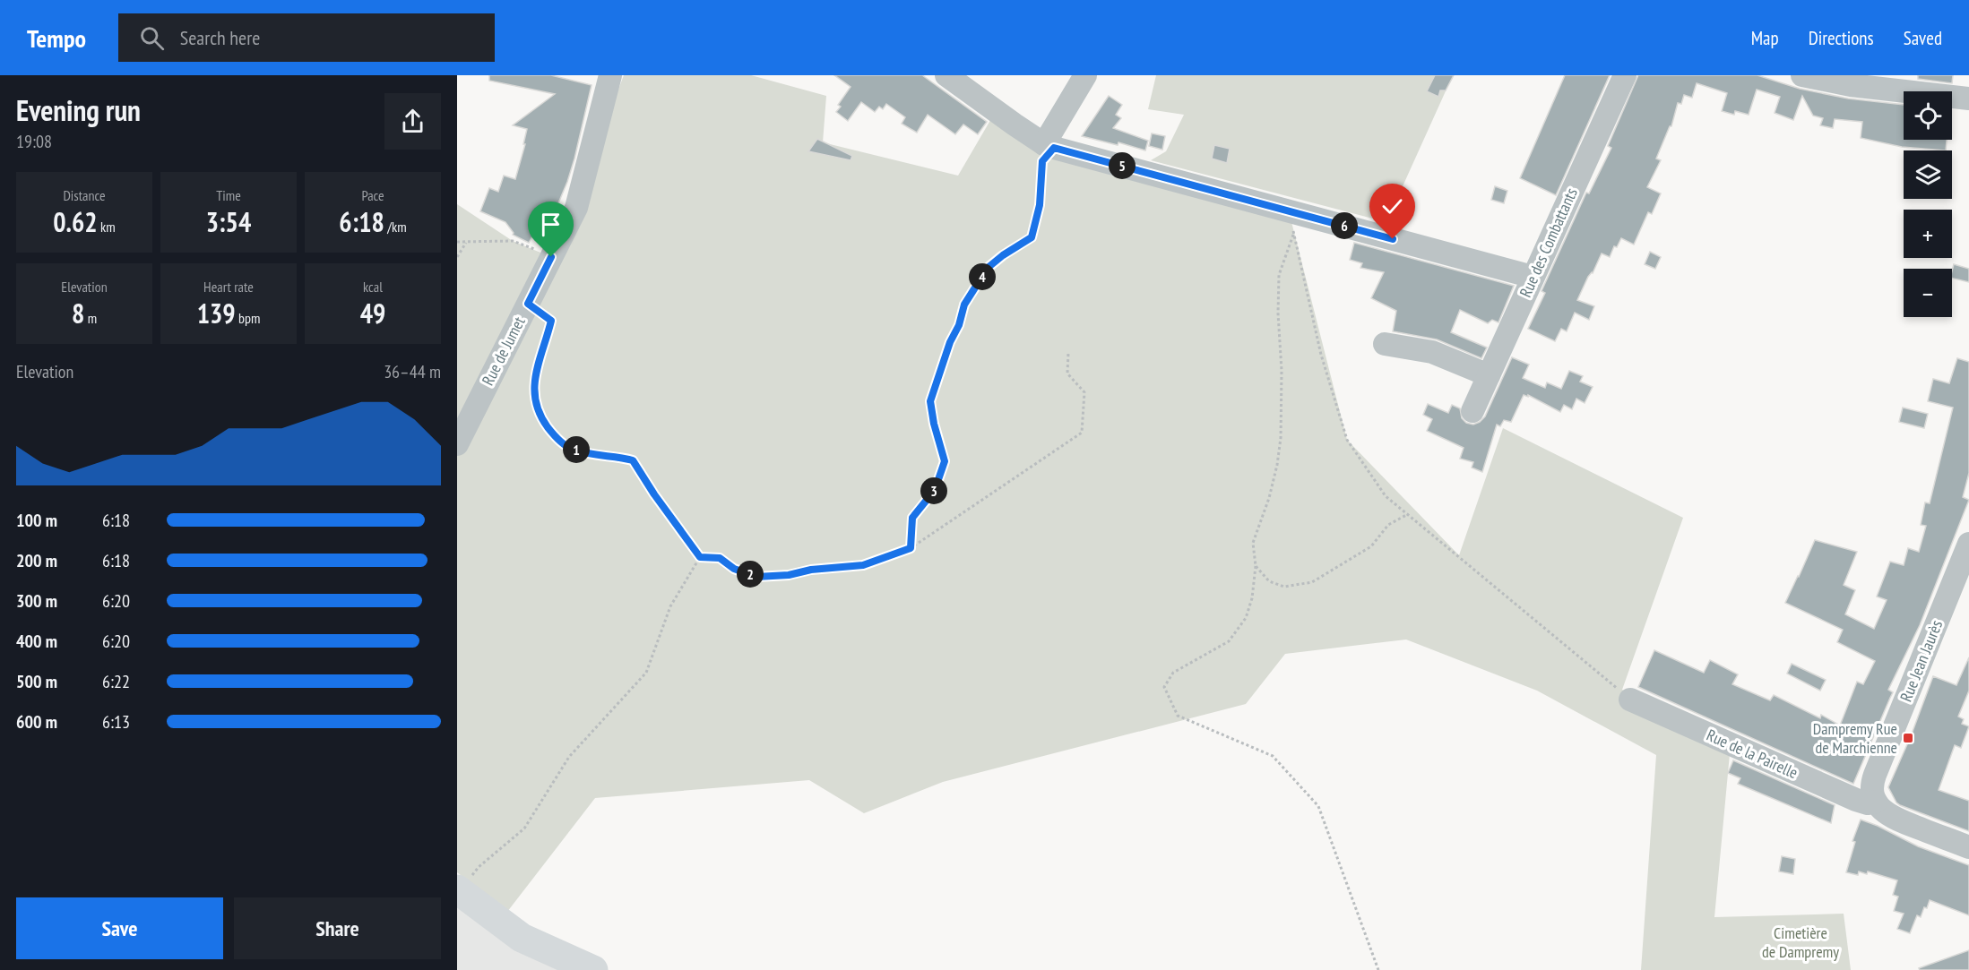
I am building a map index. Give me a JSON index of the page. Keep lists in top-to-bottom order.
{
  "streets": {
    "street": [
      "Rue des Combattants",
      "Rue de Jumet",
      "Rue Jean Jaurès",
      "Rue de la Pairelle"
    ]
  },
  "crossings": [
    ["Rue Jean Jaurès", "Rue de la Pairelle"]
  ],
  "parks": ["Cimetière de Dampremy"],
  "places": {
    "transit": ["Dampremy Rue de Marchienne"]
  },
  "page": {
    "header": "Tempo",
    "search": "Search here",
    "nav": ["Map", "Directions", "Saved"],
    "heading": ["Evening run", "19:08"],
    "map_buttons": ["+", "−"],
    "pins": [
      "5",
      "6",
      "4",
      "1",
      "3",
      "2"
    ],
    "stats": [
      ["Distance", "0.62 km"],
      ["Time", "3:54"],
      ["Pace", "6:18 /km"],
      ["Elevation", "8 m"],
      ["Heart rate", "139 bpm"],
      ["kcal", "49"]
    ],
    "chart": ["Elevation", "36–44 m"],
    "list": [
      {
        "name": "100 m",
        "note": "6:18"
      },
      {
        "name": "200 m",
        "note": "6:18"
      },
      {
        "name": "300 m",
        "note": "6:20"
      },
      {
        "name": "400 m",
        "note": "6:20"
      },
      {
        "name": "500 m",
        "note": "6:22"
      },
      {
        "name": "600 m",
        "note": "6:13"
      }
    ],
    "buttons": ["Save", "Share"]
  }
}
